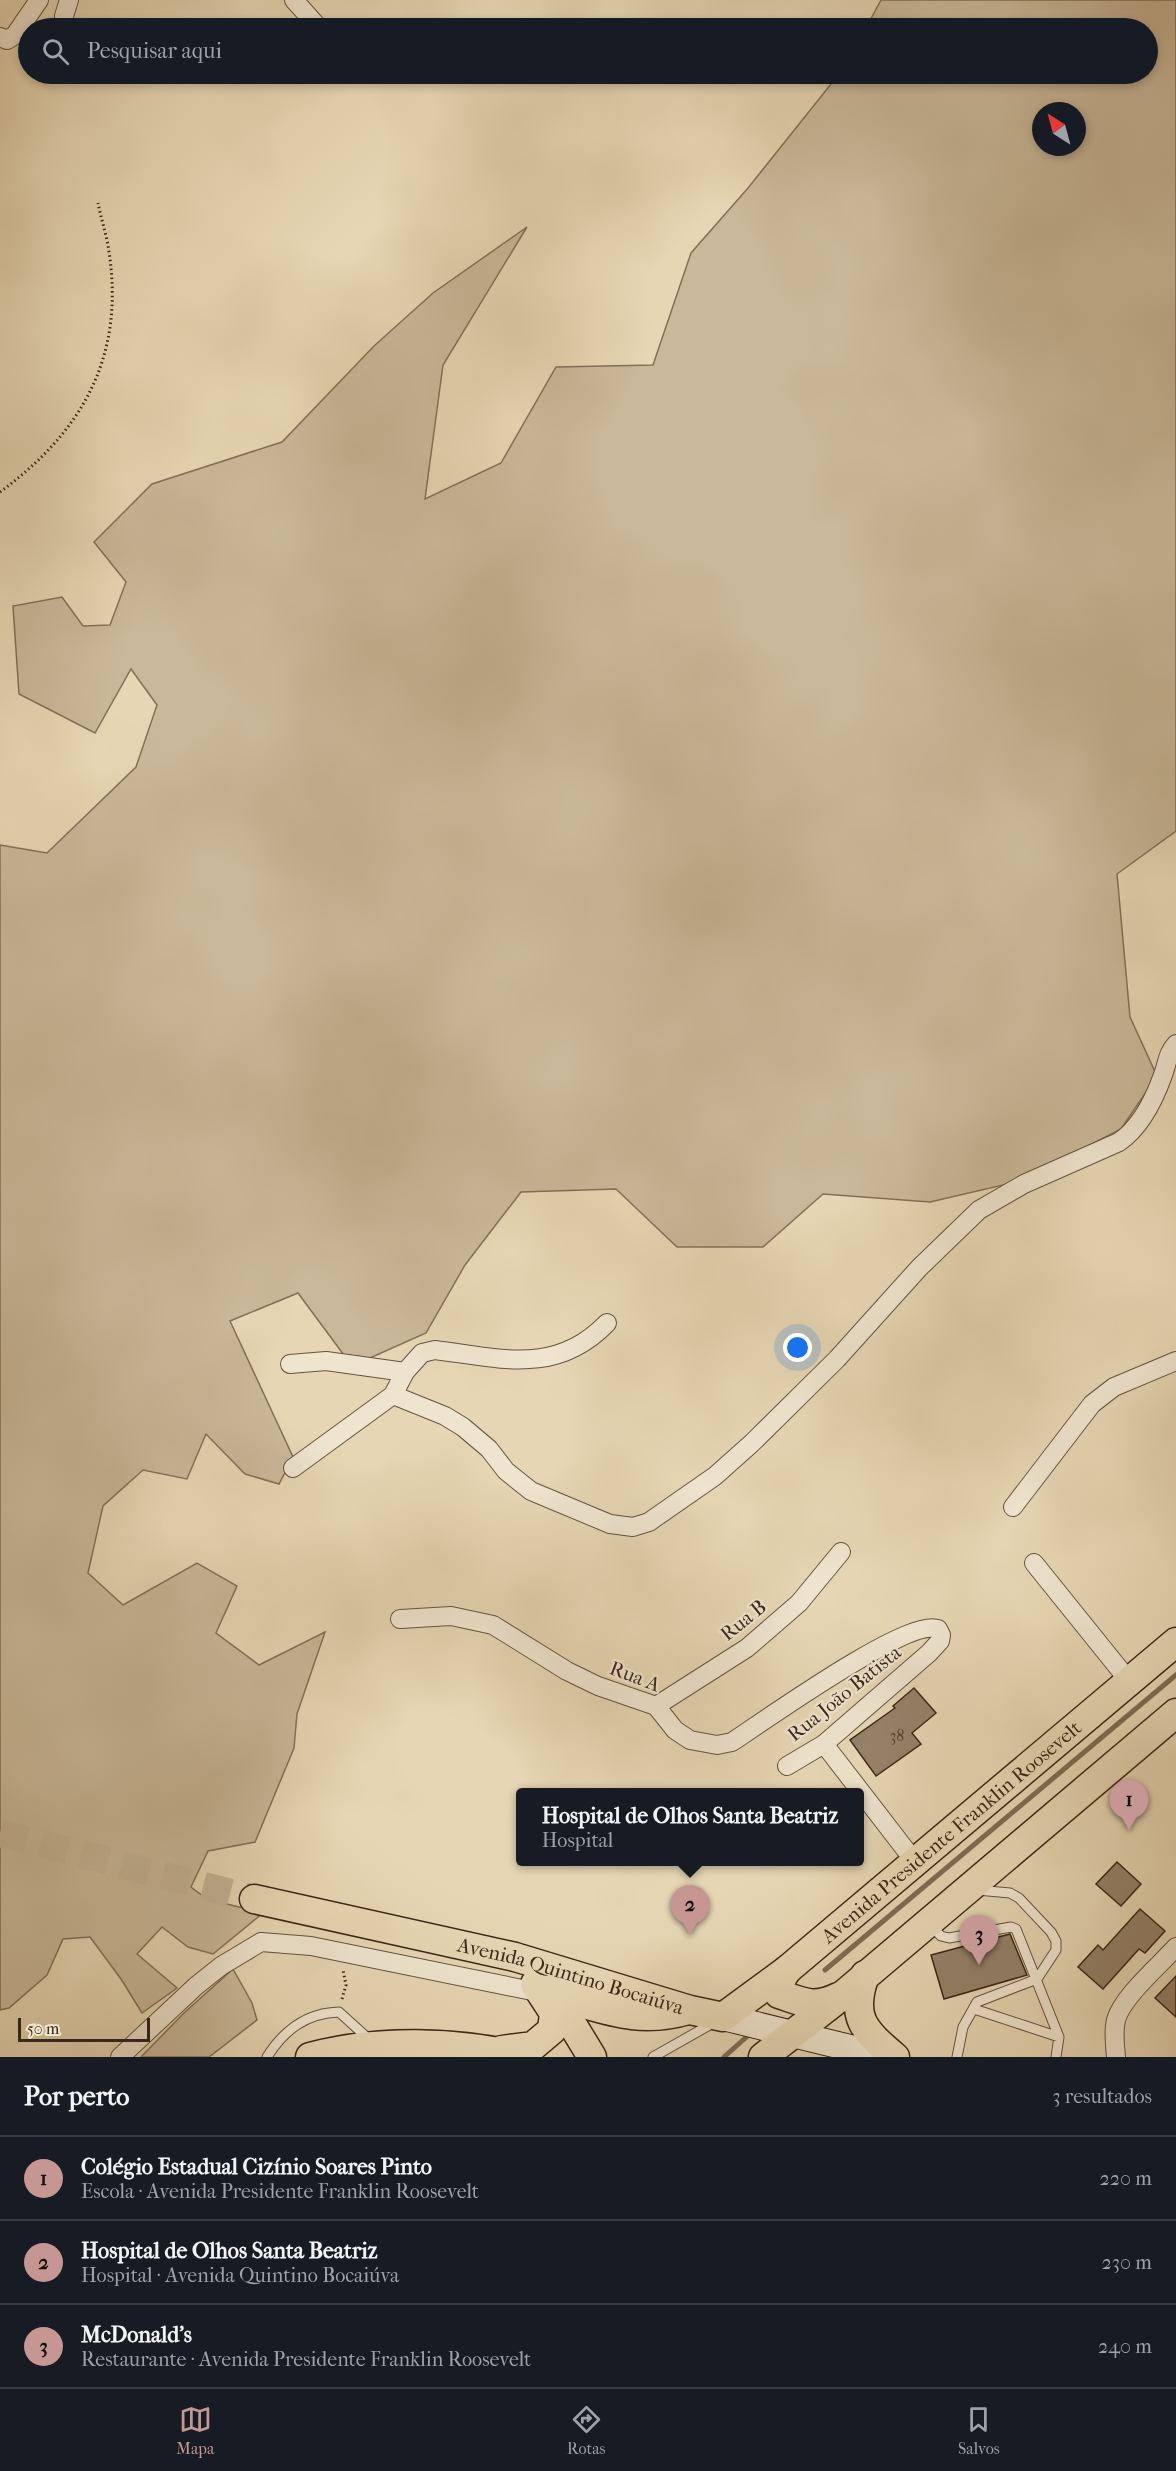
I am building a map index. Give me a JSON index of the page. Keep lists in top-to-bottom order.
{
  "streets": {
    "main road": ["Avenida Presidente Franklin Roosevelt", "Avenida Quintino Bocaiúva"],
    "street": ["Rua B", "Rua A", "Rua João Batista"]
  },
  "crossings": [
    ["Rua B", "Rua A"],
    ["Rua A", "Rua João Batista"],
    ["Avenida Presidente Franklin Roosevelt", "Avenida Quintino Bocaiúva"]
  ],
  "house_numbers": ["38"],
  "scale_bar": "50 m",
  "north": "top left",
  "page": {
    "search": "Pesquisar aqui",
    "pins": ["1", "2", "3"],
    "popup": ["Hospital de Olhos Santa Beatriz", "Hospital"],
    "scale": "50 m",
    "heading": ["Por perto", "3 resultados"],
    "list": [
      {
        "mark": "1",
        "name": "Colégio Estadual Cizínio Soares Pinto",
        "note": "Escola · Avenida Presidente Franklin Roosevelt",
        "value": "220 m"
      },
      {
        "mark": "2",
        "name": "Hospital de Olhos Santa Beatriz",
        "note": "Hospital · Avenida Quintino Bocaiúva",
        "value": "230 m"
      },
      {
        "mark": "3",
        "name": "McDonald's",
        "note": "Restaurante · Avenida Presidente Franklin Roosevelt",
        "value": "240 m"
      }
    ],
    "nav": ["Mapa", "Rotas", "Salvos"]
  }
}
